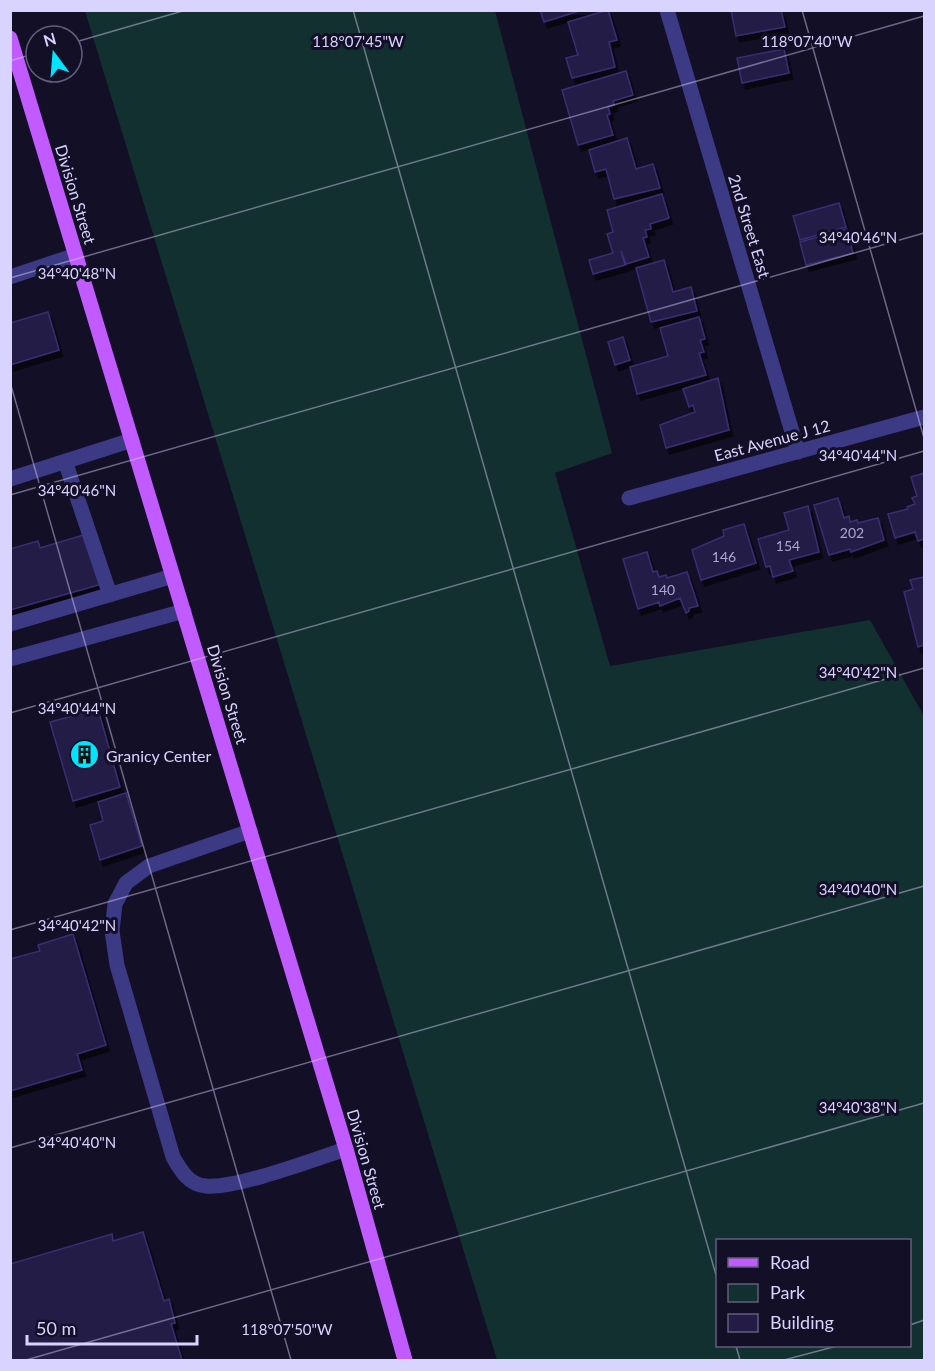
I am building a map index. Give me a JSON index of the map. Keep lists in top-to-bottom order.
{
  "streets": {
    "main road": ["Division Street"],
    "street": ["2nd Street East", "East Avenue J 12"]
  },
  "crossings": [
    ["2nd Street East", "East Avenue J 12"]
  ],
  "places": {
    "building": ["Granicy Center"]
  },
  "house_numbers": [
    "202",
    "154",
    "146",
    "140"
  ],
  "legend": ["Road", "Park", "Building"],
  "scale_bar": "50 m",
  "north": "top",
  "coordinates": [
    "118°07'45\"W",
    "118°07'40\"W",
    "34°40'46\"N",
    "34°40'48\"N",
    "34°40'44\"N",
    "34°40'42\"N",
    "34°40'40\"N",
    "34°40'38\"N",
    "118°07'50\"W"
  ]
}
